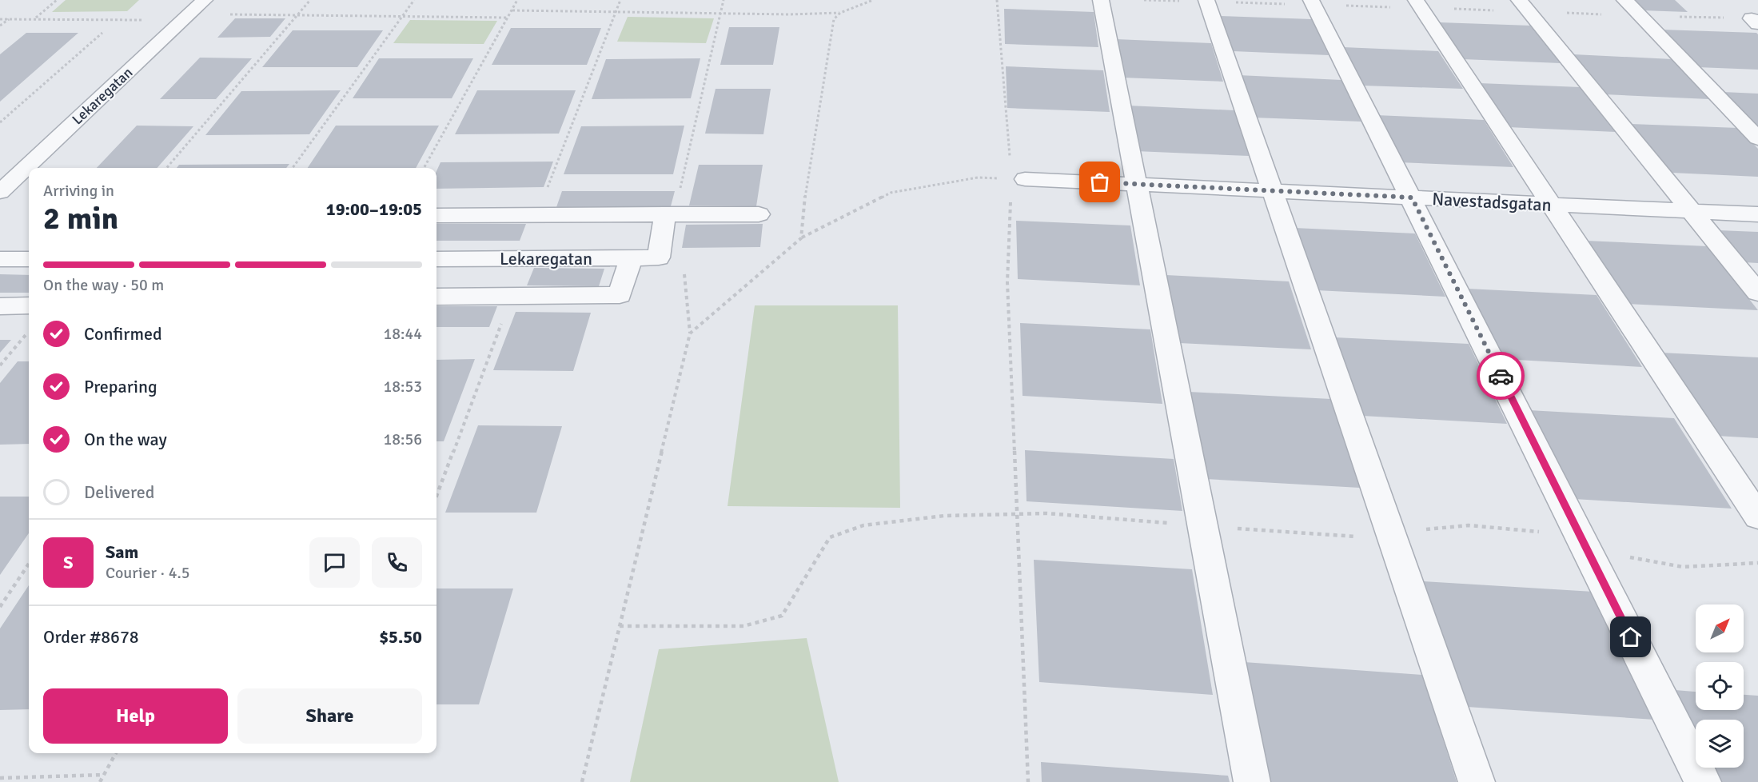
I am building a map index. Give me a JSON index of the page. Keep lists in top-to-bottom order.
{
  "streets": {
    "street": ["Lekaregatan", "Navestadsgatan"]
  },
  "north": "top right",
  "page": {
    "heading": ["2 min", "Arriving in", "19:00–19:05"],
    "panel": [
      "Sam",
      "Courier · 4.5",
      "Order #8678",
      "$5.50"
    ],
    "bar": "On the way · 50 m",
    "list": [
      ["Confirmed", "18:44"],
      ["Preparing", "18:53"],
      ["On the way", "18:56"],
      "Delivered"
    ],
    "round": "S",
    "buttons": ["Help", "Share"]
  }
}
